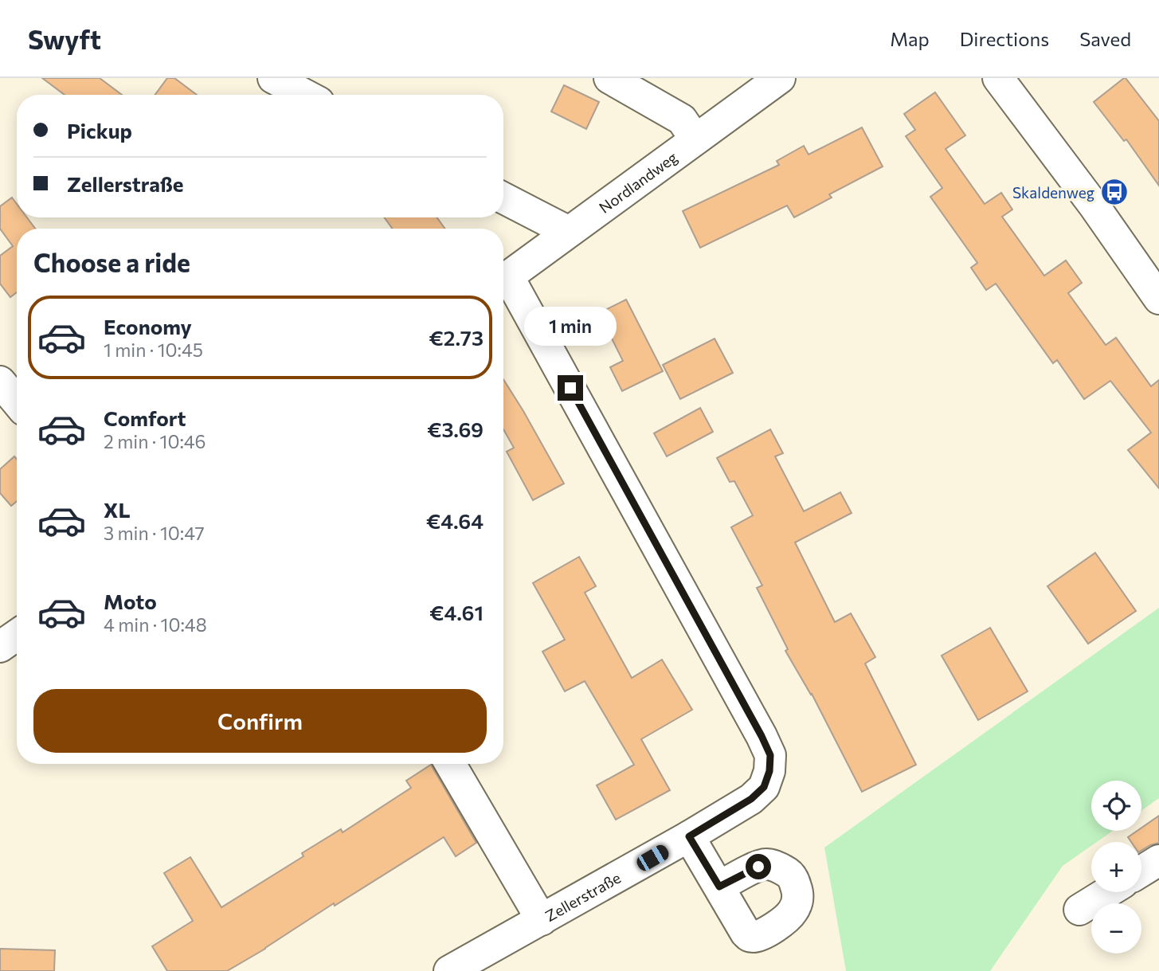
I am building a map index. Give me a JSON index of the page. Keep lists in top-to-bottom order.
{
  "streets": {
    "street": ["Nordlandweg", "Zellerstraße"]
  },
  "places": {
    "bus stop": ["Skaldenweg"]
  },
  "page": {
    "header": "Swyft",
    "nav": ["Map", "Directions", "Saved"],
    "banner": ["Pickup", "Zellerstraße"],
    "heading": "Choose a ride",
    "list": [
      {
        "name": "Economy",
        "note": "1 min · 10:45",
        "value": "€2.73"
      },
      {
        "name": "Comfort",
        "note": "2 min · 10:46",
        "value": "€3.69"
      },
      {
        "name": "XL",
        "note": "3 min · 10:47",
        "value": "€4.64"
      },
      {
        "name": "Moto",
        "note": "4 min · 10:48",
        "value": "€4.61"
      }
    ],
    "bubble": "1 min",
    "buttons": "Confirm",
    "map_buttons": ["+", "−"]
  }
}
